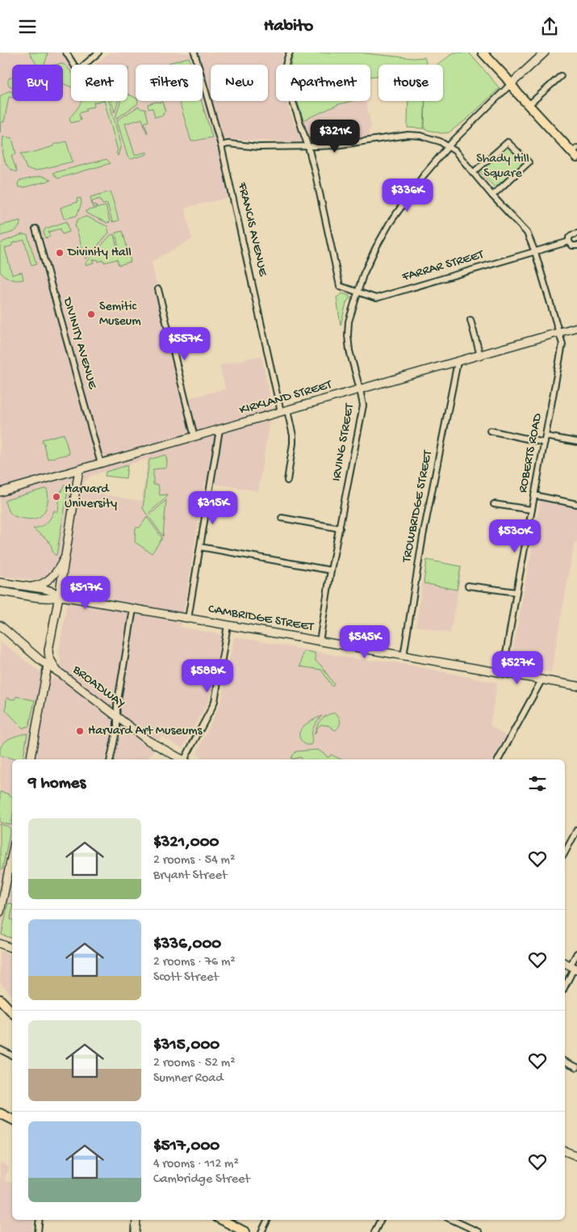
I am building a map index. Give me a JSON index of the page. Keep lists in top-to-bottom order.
{
  "streets": {
    "main road": ["KIRKLAND STREET", "CAMBRIDGE STREET", "BROADWAY"],
    "street": [
      "FRANCIS AVENUE",
      "FARRAR STREET",
      "DIVINITY AVENUE",
      "IRVING STREET",
      "ROBERTS ROAD",
      "TROWBRIDGE STREET"
    ]
  },
  "crossings": [
    ["FRANCIS AVENUE", "KIRKLAND STREET"],
    ["FRANCIS AVENUE", "ROBERTS ROAD"],
    ["FARRAR STREET", "IRVING STREET"],
    ["FARRAR STREET", "ROBERTS ROAD"],
    ["DIVINITY AVENUE", "KIRKLAND STREET"],
    ["KIRKLAND STREET", "IRVING STREET"],
    ["KIRKLAND STREET", "ROBERTS ROAD"],
    ["KIRKLAND STREET", "TROWBRIDGE STREET"],
    ["IRVING STREET", "ROBERTS ROAD"],
    ["IRVING STREET", "CAMBRIDGE STREET"],
    ["ROBERTS ROAD", "CAMBRIDGE STREET"],
    ["TROWBRIDGE STREET", "CAMBRIDGE STREET"]
  ],
  "parks": ["Shady Hill Square"],
  "places": [
    "Divinity Hall",
    "Semitic Museum",
    "Harvard University",
    "Harvard Art Museums"
  ],
  "page": {
    "header": "Habito",
    "chip": [
      "Buy",
      "Rent",
      "Filters",
      "New",
      "Apartment",
      "House"
    ],
    "price": [
      "$321K",
      "$336K",
      "$557K",
      "$315K",
      "$530K",
      "$517K",
      "$545K",
      "$527K",
      "$588K"
    ],
    "heading": "9 homes",
    "list": [
      {
        "name": "$321,000",
        "note": "2 rooms · 54 m² · Bryant Street"
      },
      {
        "name": "$336,000",
        "note": "2 rooms · 76 m² · Scott Street"
      },
      {
        "name": "$315,000",
        "note": "2 rooms · 52 m² · Sumner Road"
      },
      {
        "name": "$517,000",
        "note": "4 rooms · 112 m² · Cambridge Street"
      }
    ]
  }
}
